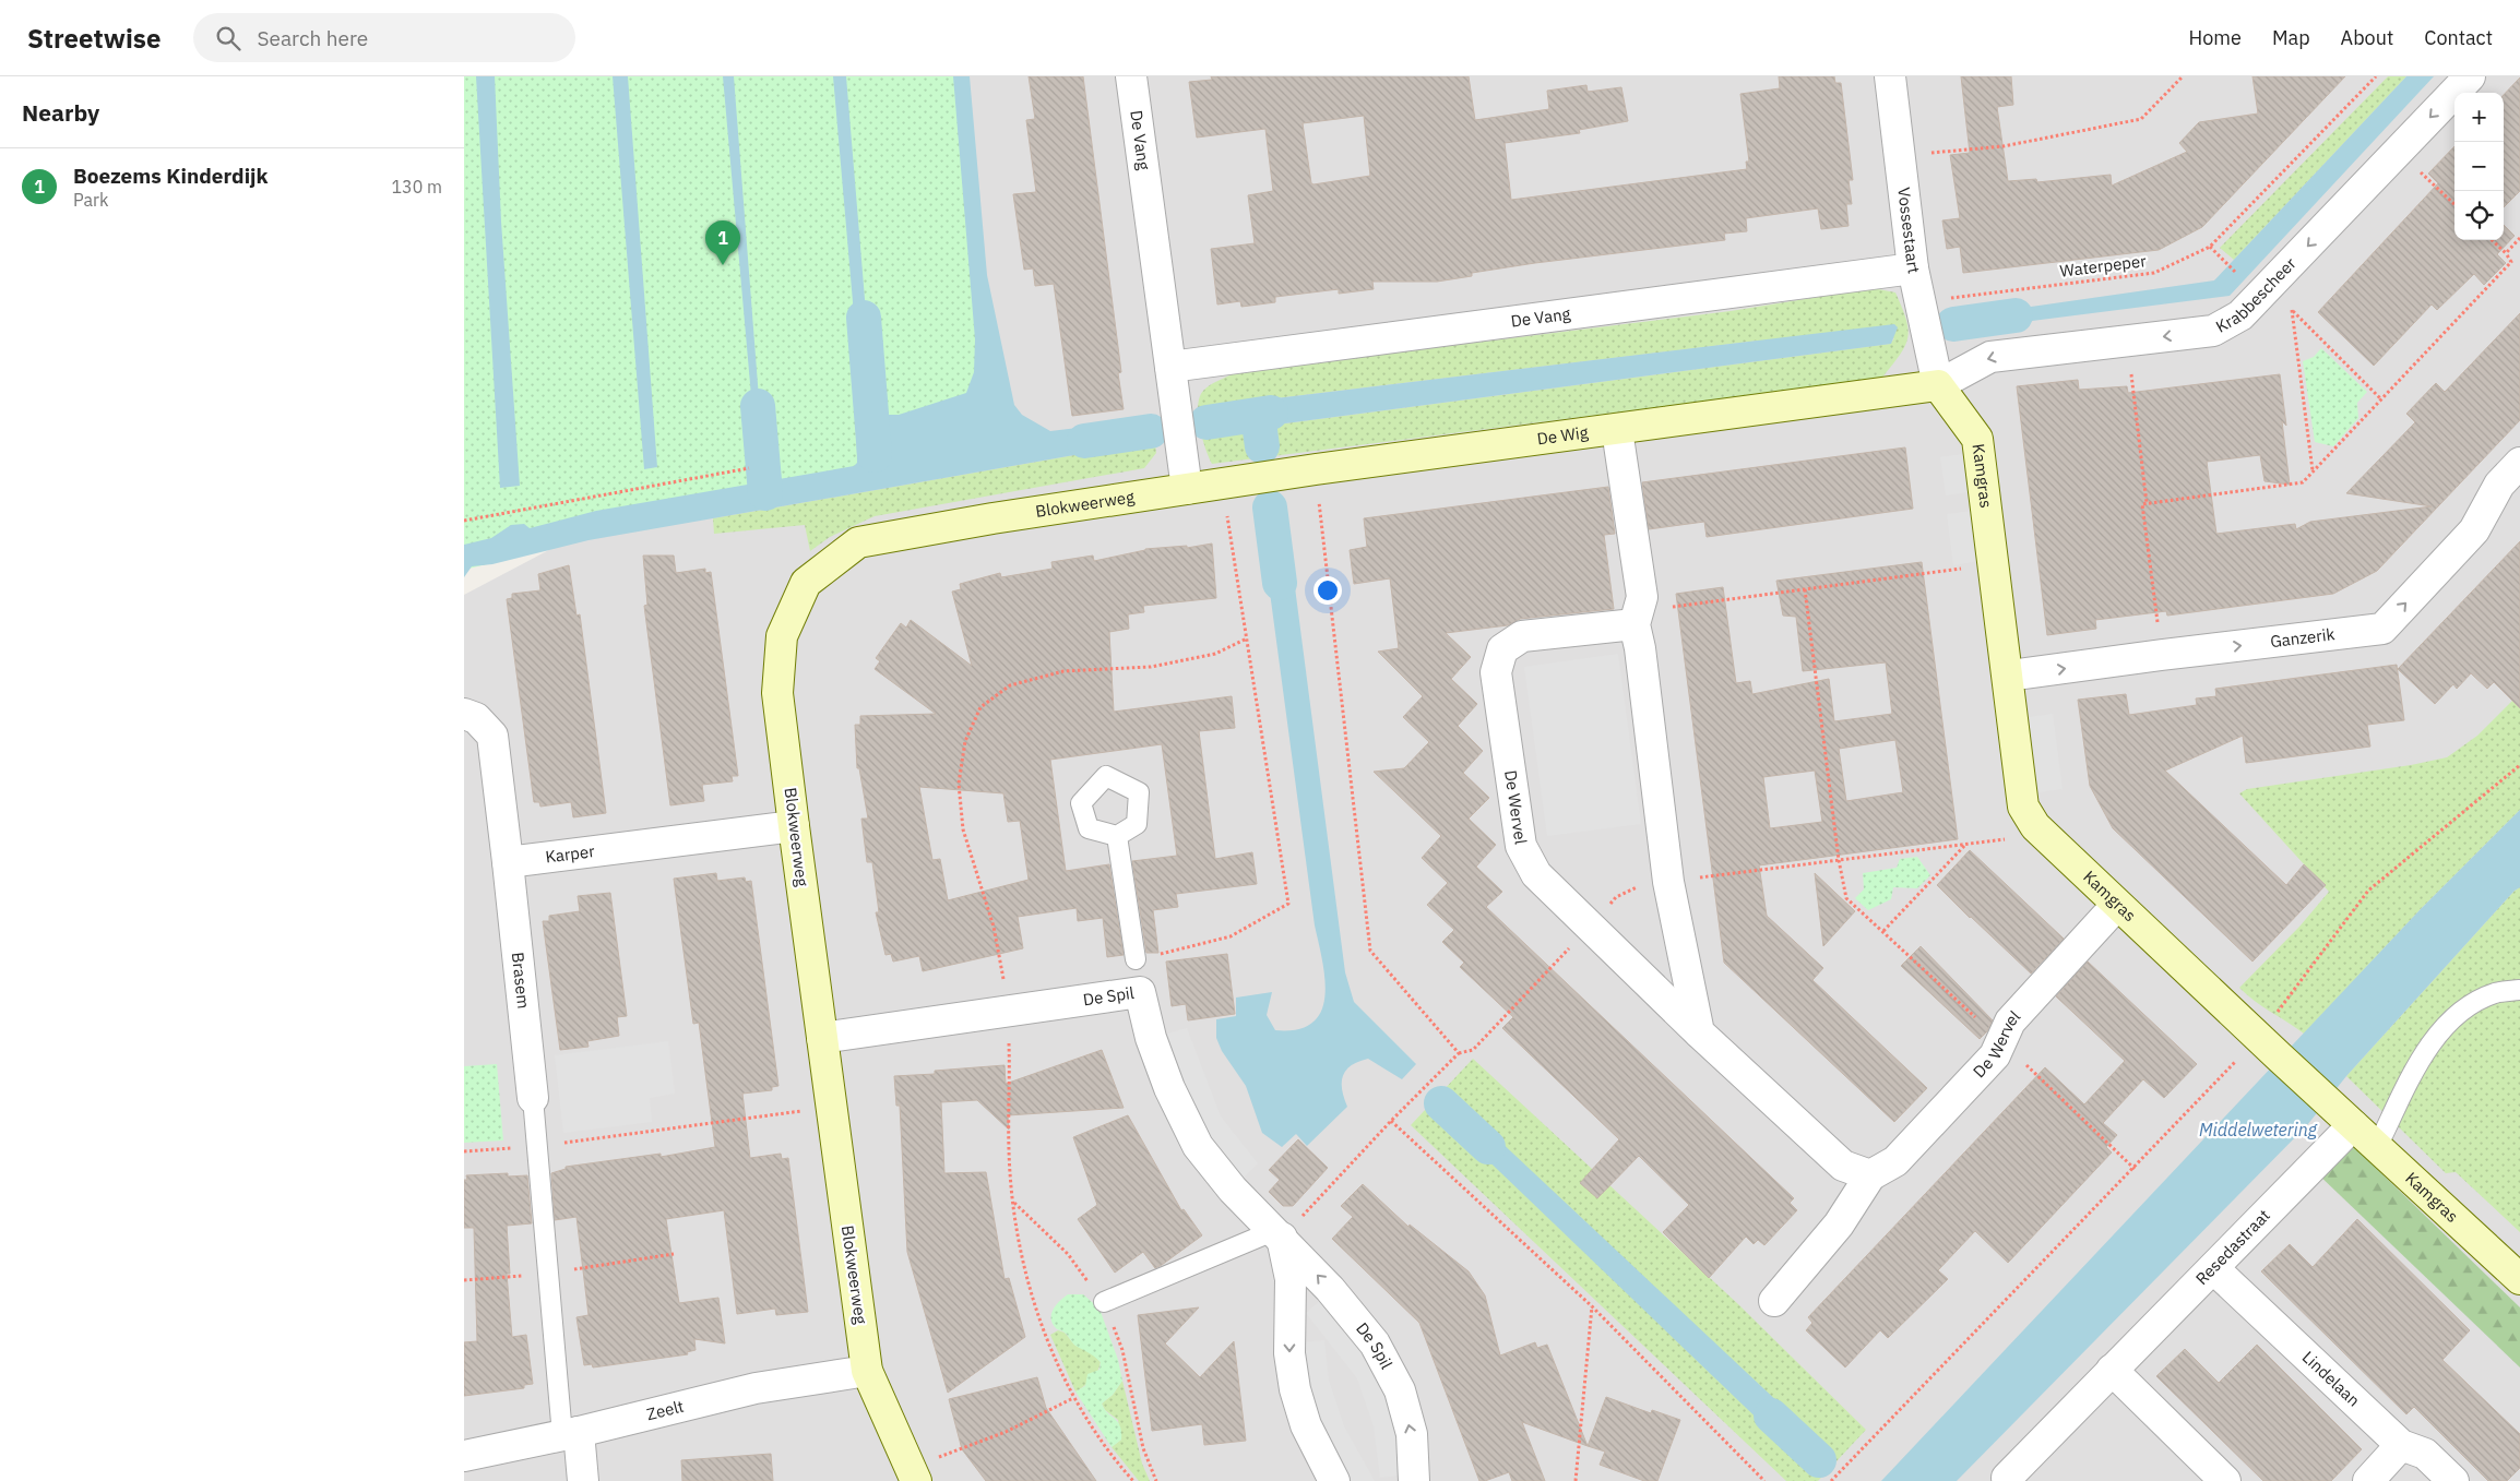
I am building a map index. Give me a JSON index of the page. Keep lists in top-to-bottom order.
{
  "streets": {
    "street": [
      "De Vang",
      "Vossestaart",
      "Krabbescheer",
      "De Wig",
      "Kamgras",
      "Blokweerweg",
      "Ganzerik",
      "De Wervel",
      "Karper",
      "Brasem",
      "De Spil",
      "Resedastraat",
      "Lindelaan",
      "Zeelt"
    ],
    "path": ["Waterpeper"]
  },
  "crossings": [
    ["De Vang", "Vossestaart"],
    ["De Vang", "De Wig"],
    ["De Vang", "Blokweerweg"],
    ["Vossestaart", "Waterpeper"],
    ["Vossestaart", "Krabbescheer"],
    ["Vossestaart", "De Wig"],
    ["Vossestaart", "Kamgras"],
    ["Krabbescheer", "De Wig"],
    ["Krabbescheer", "Kamgras"],
    ["De Wig", "Kamgras"],
    ["De Wig", "Blokweerweg"],
    ["Kamgras", "Ganzerik"],
    ["Kamgras", "De Wervel"],
    ["Kamgras", "Resedastraat"],
    ["Blokweerweg", "Karper"],
    ["Blokweerweg", "De Spil"],
    ["Blokweerweg", "Zeelt"],
    ["Karper", "Brasem"],
    ["Resedastraat", "Lindelaan"]
  ],
  "one_way": ["Krabbescheer", "Ganzerik"],
  "water": ["Middelwetering"],
  "page": {
    "header": "Streetwise",
    "search": "Search here",
    "nav": [
      "Home",
      "Map",
      "About",
      "Contact"
    ],
    "heading": "Nearby",
    "map_buttons": ["+", "−"],
    "list": [
      {
        "mark": "1",
        "name": "Boezems Kinderdijk",
        "note": "Park",
        "value": "130 m"
      }
    ],
    "pins": "1"
  }
}
